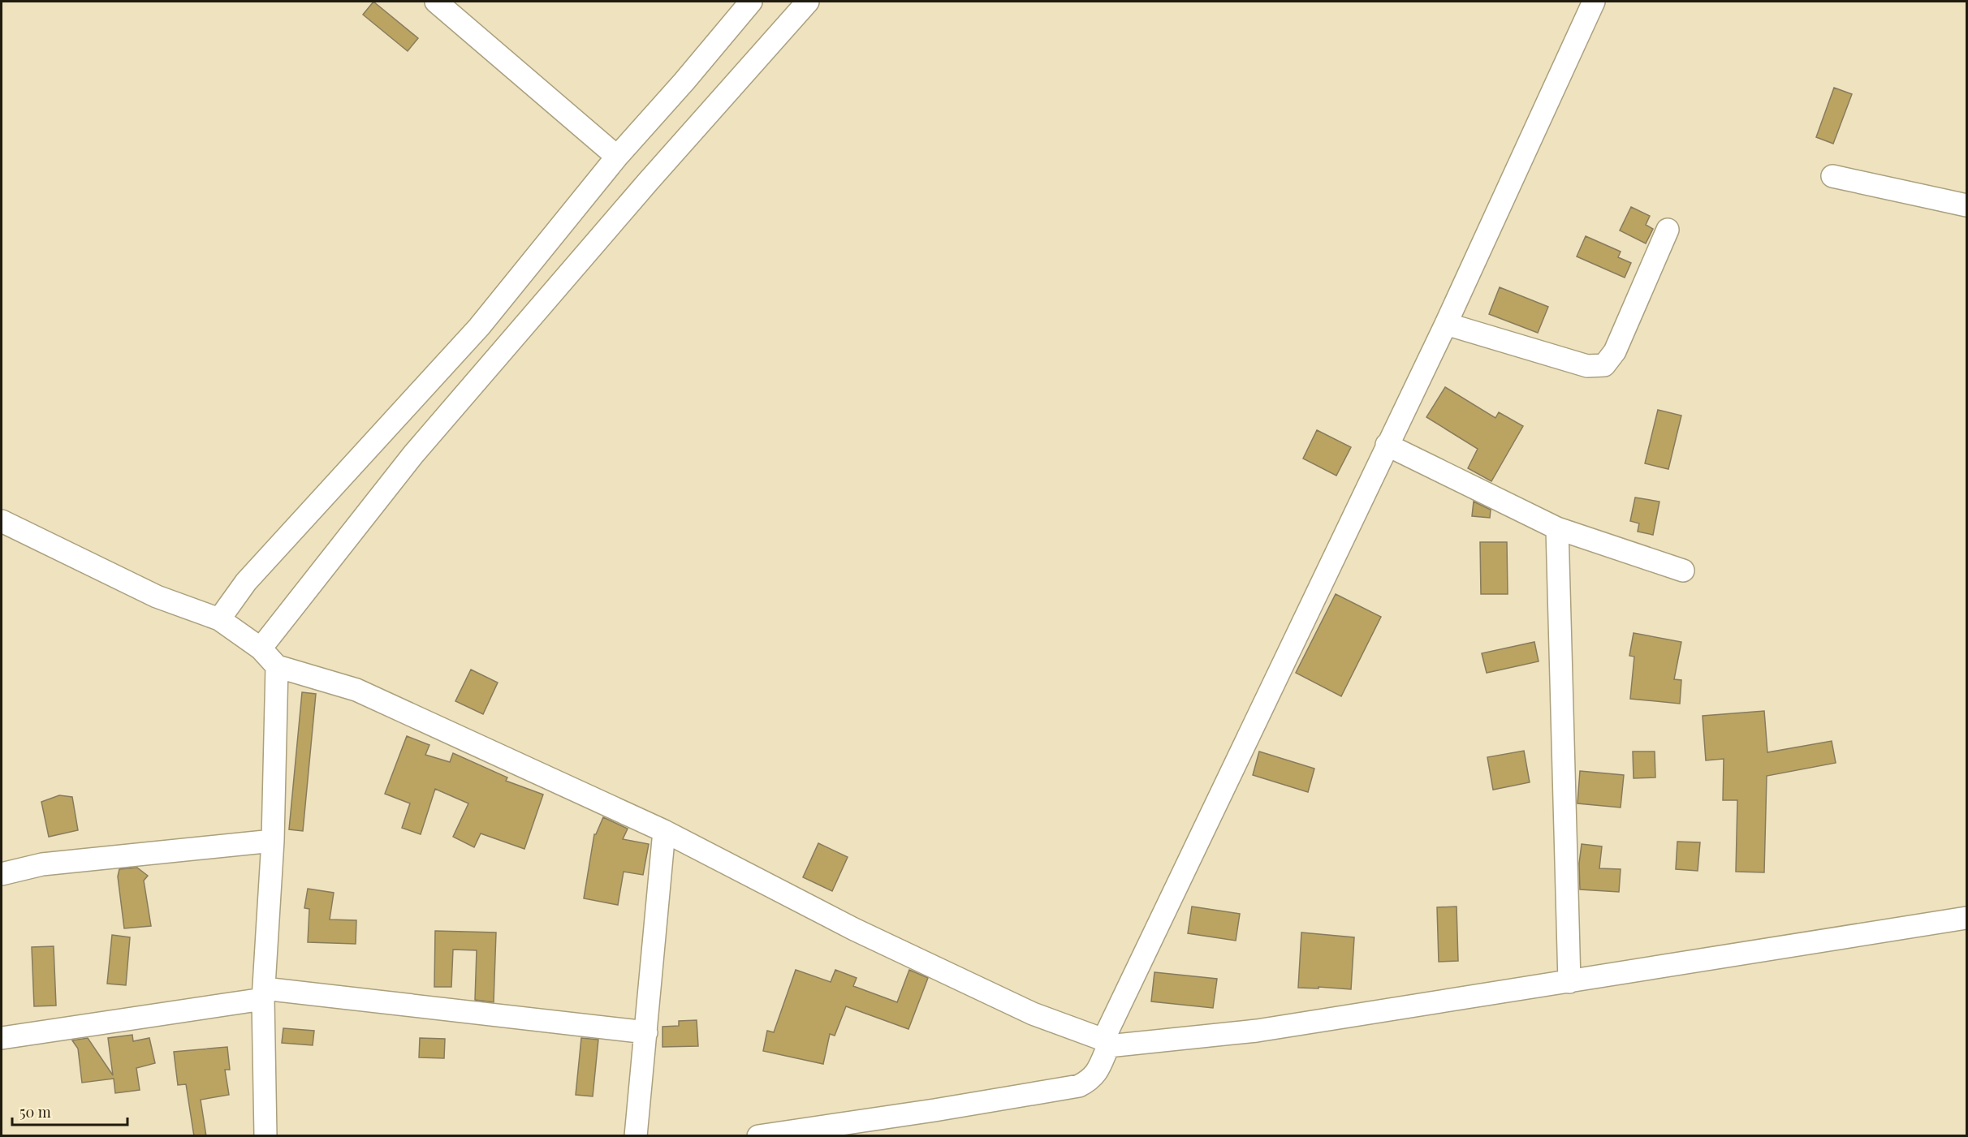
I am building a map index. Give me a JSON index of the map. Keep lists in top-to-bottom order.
{
  "scale_bar": "50 m"
}
